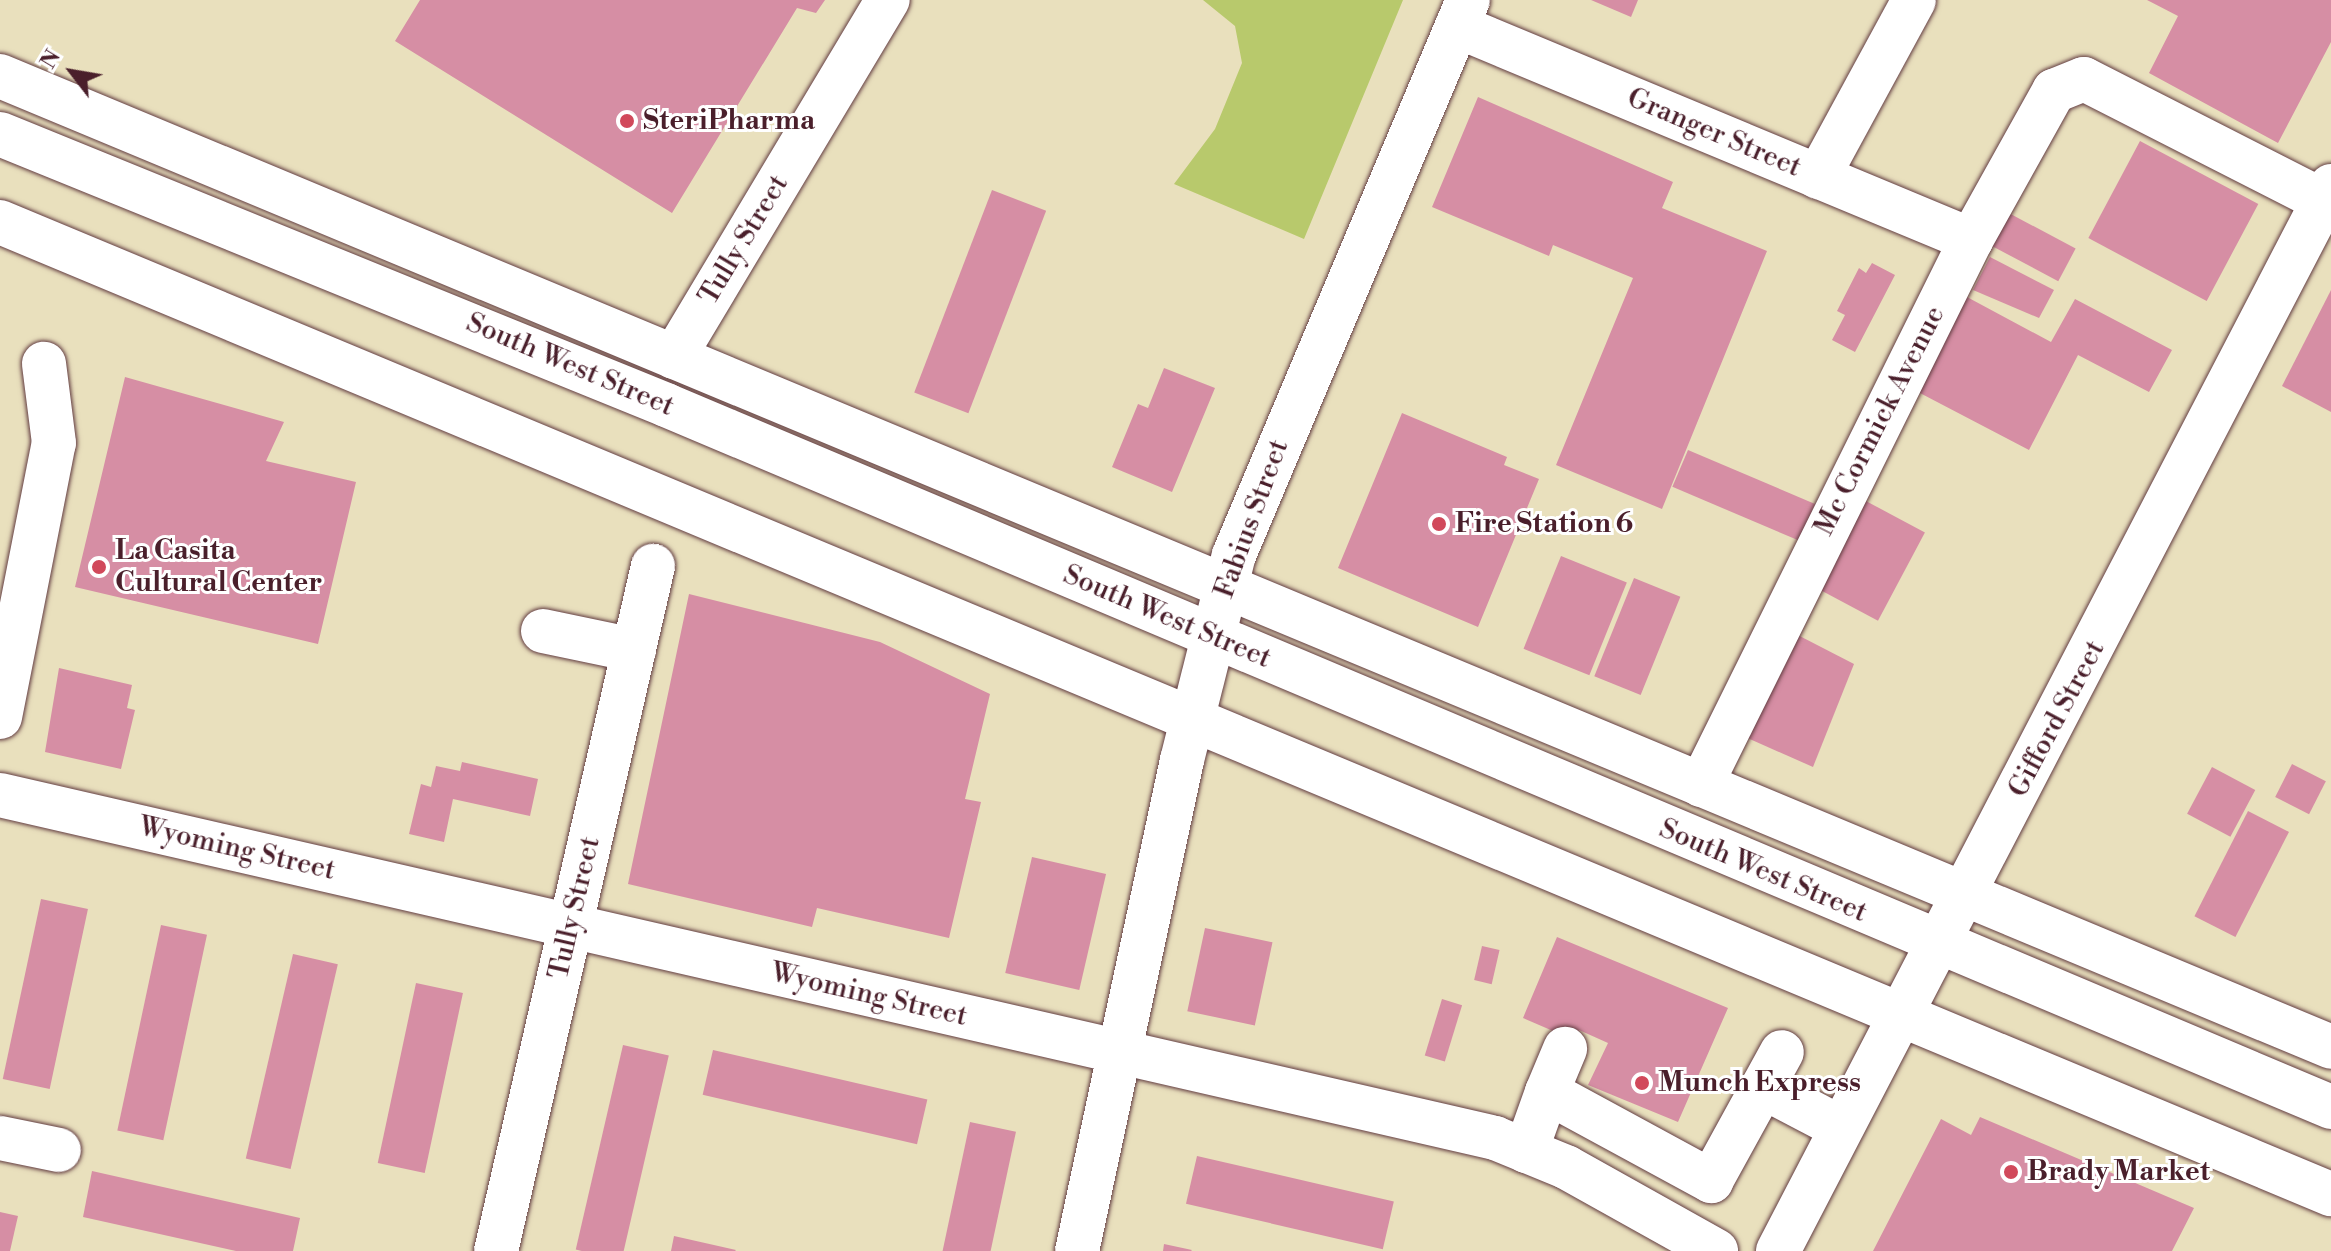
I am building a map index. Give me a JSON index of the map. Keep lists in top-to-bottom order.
{
  "streets": {
    "street": [
      "Granger Street",
      "Tully Street",
      "South West Street",
      "Mc Cormick Avenue",
      "Fabius Street",
      "Gifford Street",
      "Wyoming Street"
    ]
  },
  "crossings": [
    ["Granger Street", "Mc Cormick Avenue"],
    ["Granger Street", "Fabius Street"],
    ["Tully Street", "South West Street"],
    ["Tully Street", "Wyoming Street"],
    ["South West Street", "Mc Cormick Avenue"],
    ["South West Street", "Fabius Street"],
    ["South West Street", "Gifford Street"],
    ["Mc Cormick Avenue", "Gifford Street"],
    ["Fabius Street", "Wyoming Street"]
  ],
  "places": [
    "SteriPharma",
    "Fire Station 6",
    "La Casita Cultural Center",
    "Munch Express",
    "Brady Market"
  ],
  "north": "top left"
}
